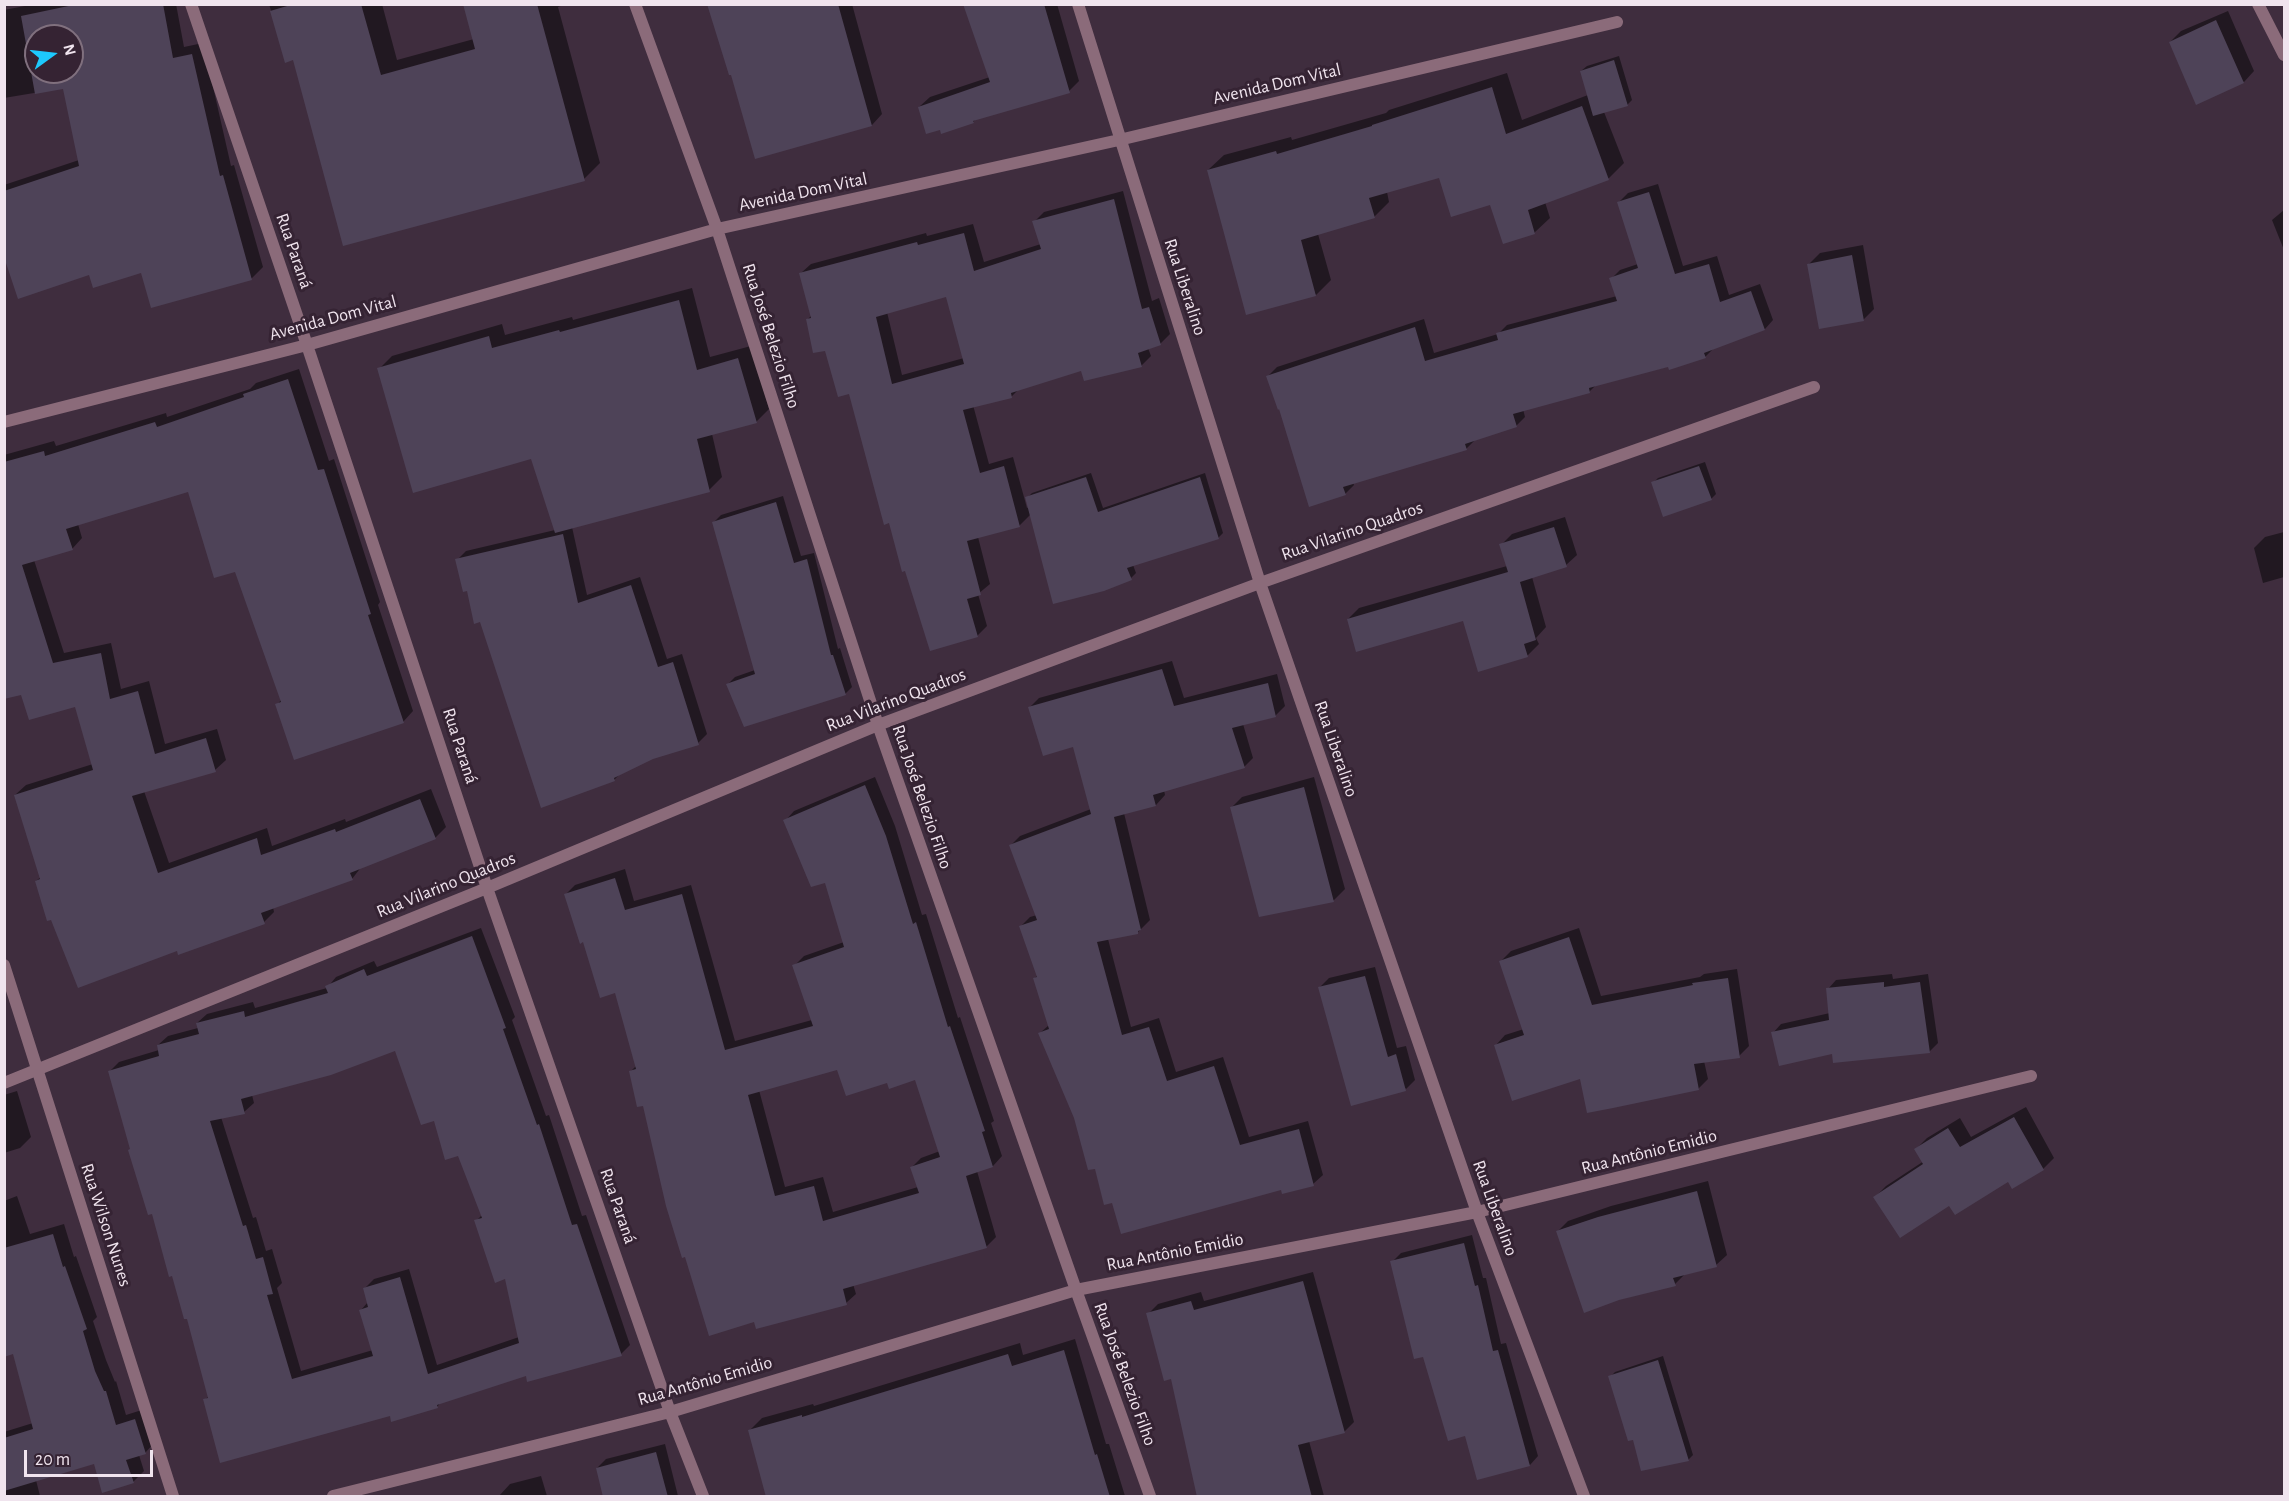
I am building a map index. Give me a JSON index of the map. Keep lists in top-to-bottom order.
{
  "streets": {
    "street": [
      "Avenida Dom Vital",
      "Rua Paraná",
      "Rua Liberalino",
      "Rua José Belezio Filho",
      "Rua Vilarino Quadros",
      "Rua Antônio Emidio",
      "Rua Wilson Nunes"
    ]
  },
  "crossings": [
    ["Avenida Dom Vital", "Rua Paraná"],
    ["Avenida Dom Vital", "Rua Liberalino"],
    ["Avenida Dom Vital", "Rua José Belezio Filho"],
    ["Rua Paraná", "Rua Vilarino Quadros"],
    ["Rua Paraná", "Rua Antônio Emidio"],
    ["Rua Liberalino", "Rua Vilarino Quadros"],
    ["Rua Liberalino", "Rua Antônio Emidio"],
    ["Rua José Belezio Filho", "Rua Vilarino Quadros"],
    ["Rua José Belezio Filho", "Rua Antônio Emidio"],
    ["Rua Vilarino Quadros", "Rua Wilson Nunes"]
  ],
  "scale_bar": "20 m",
  "north": "right"
}
